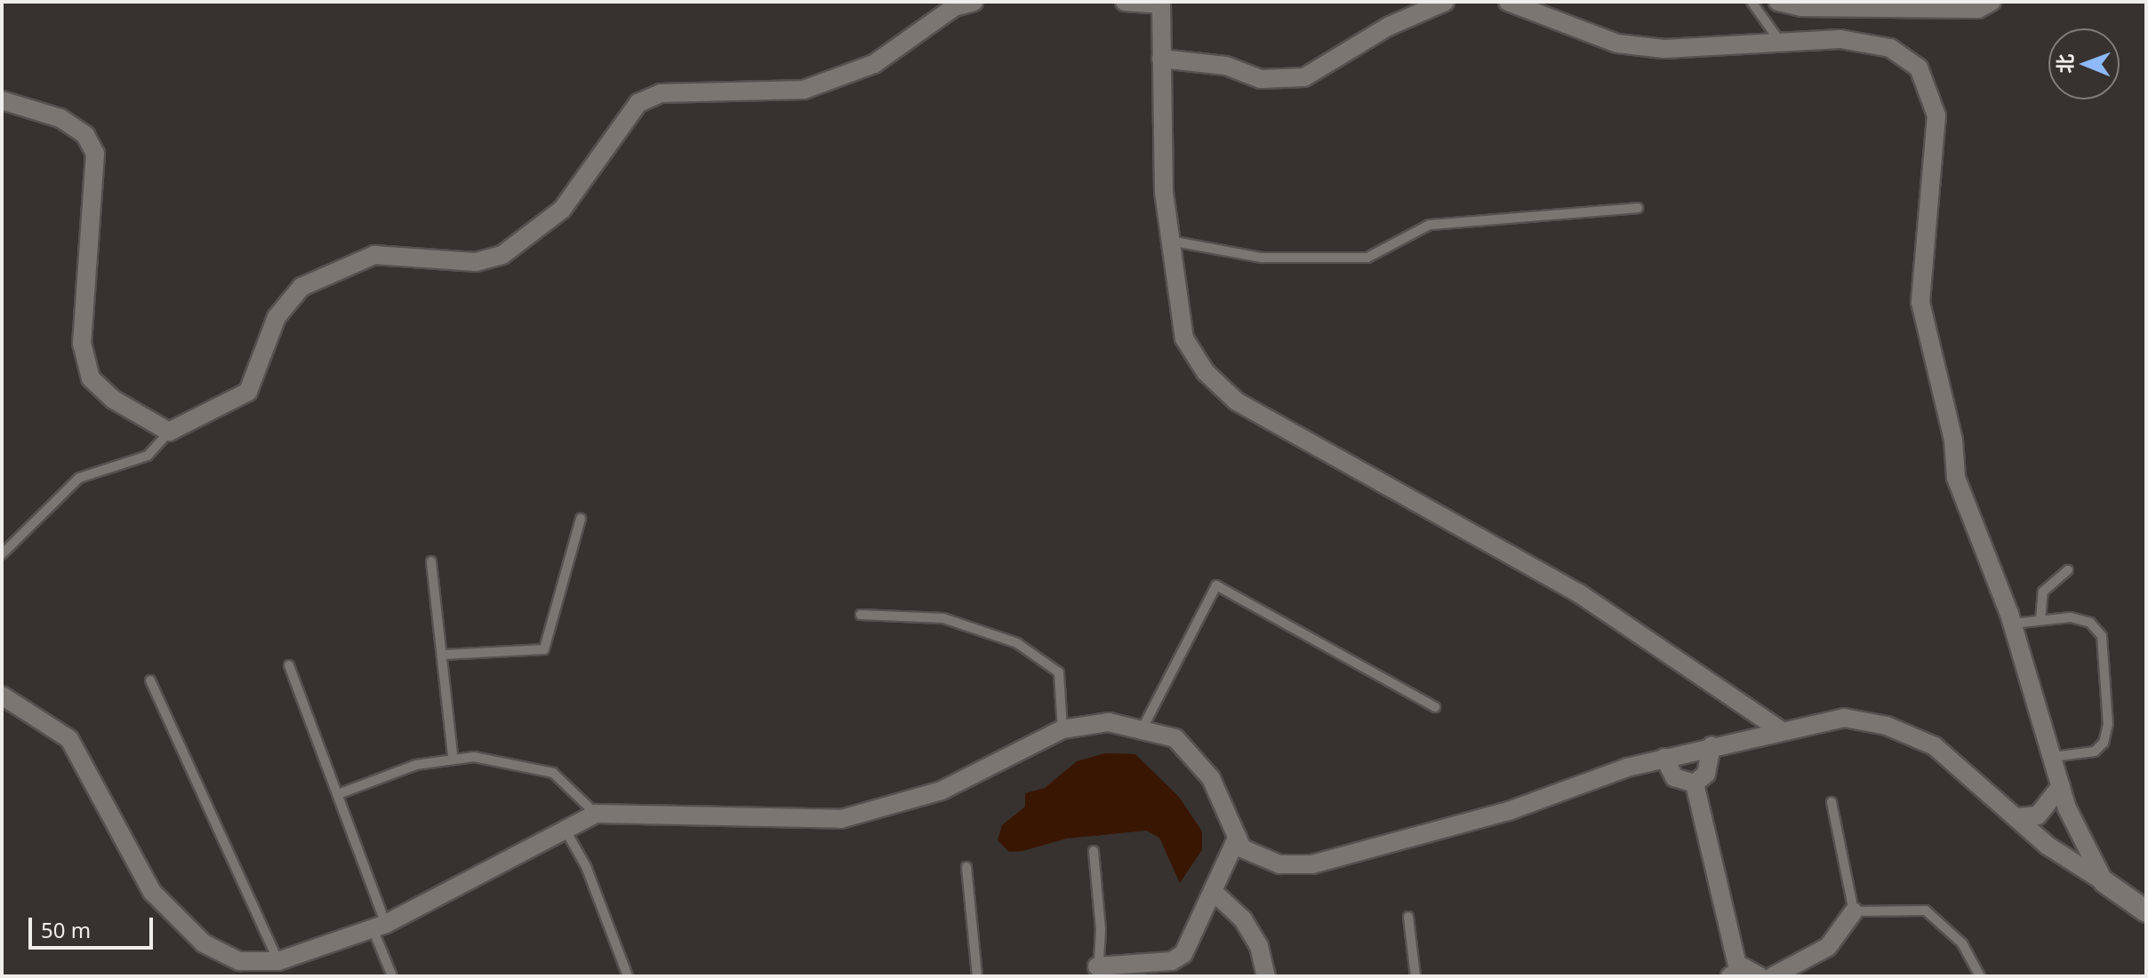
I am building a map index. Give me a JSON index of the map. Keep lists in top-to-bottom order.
{
  "scale_bar": "50 m",
  "north": "left"
}
